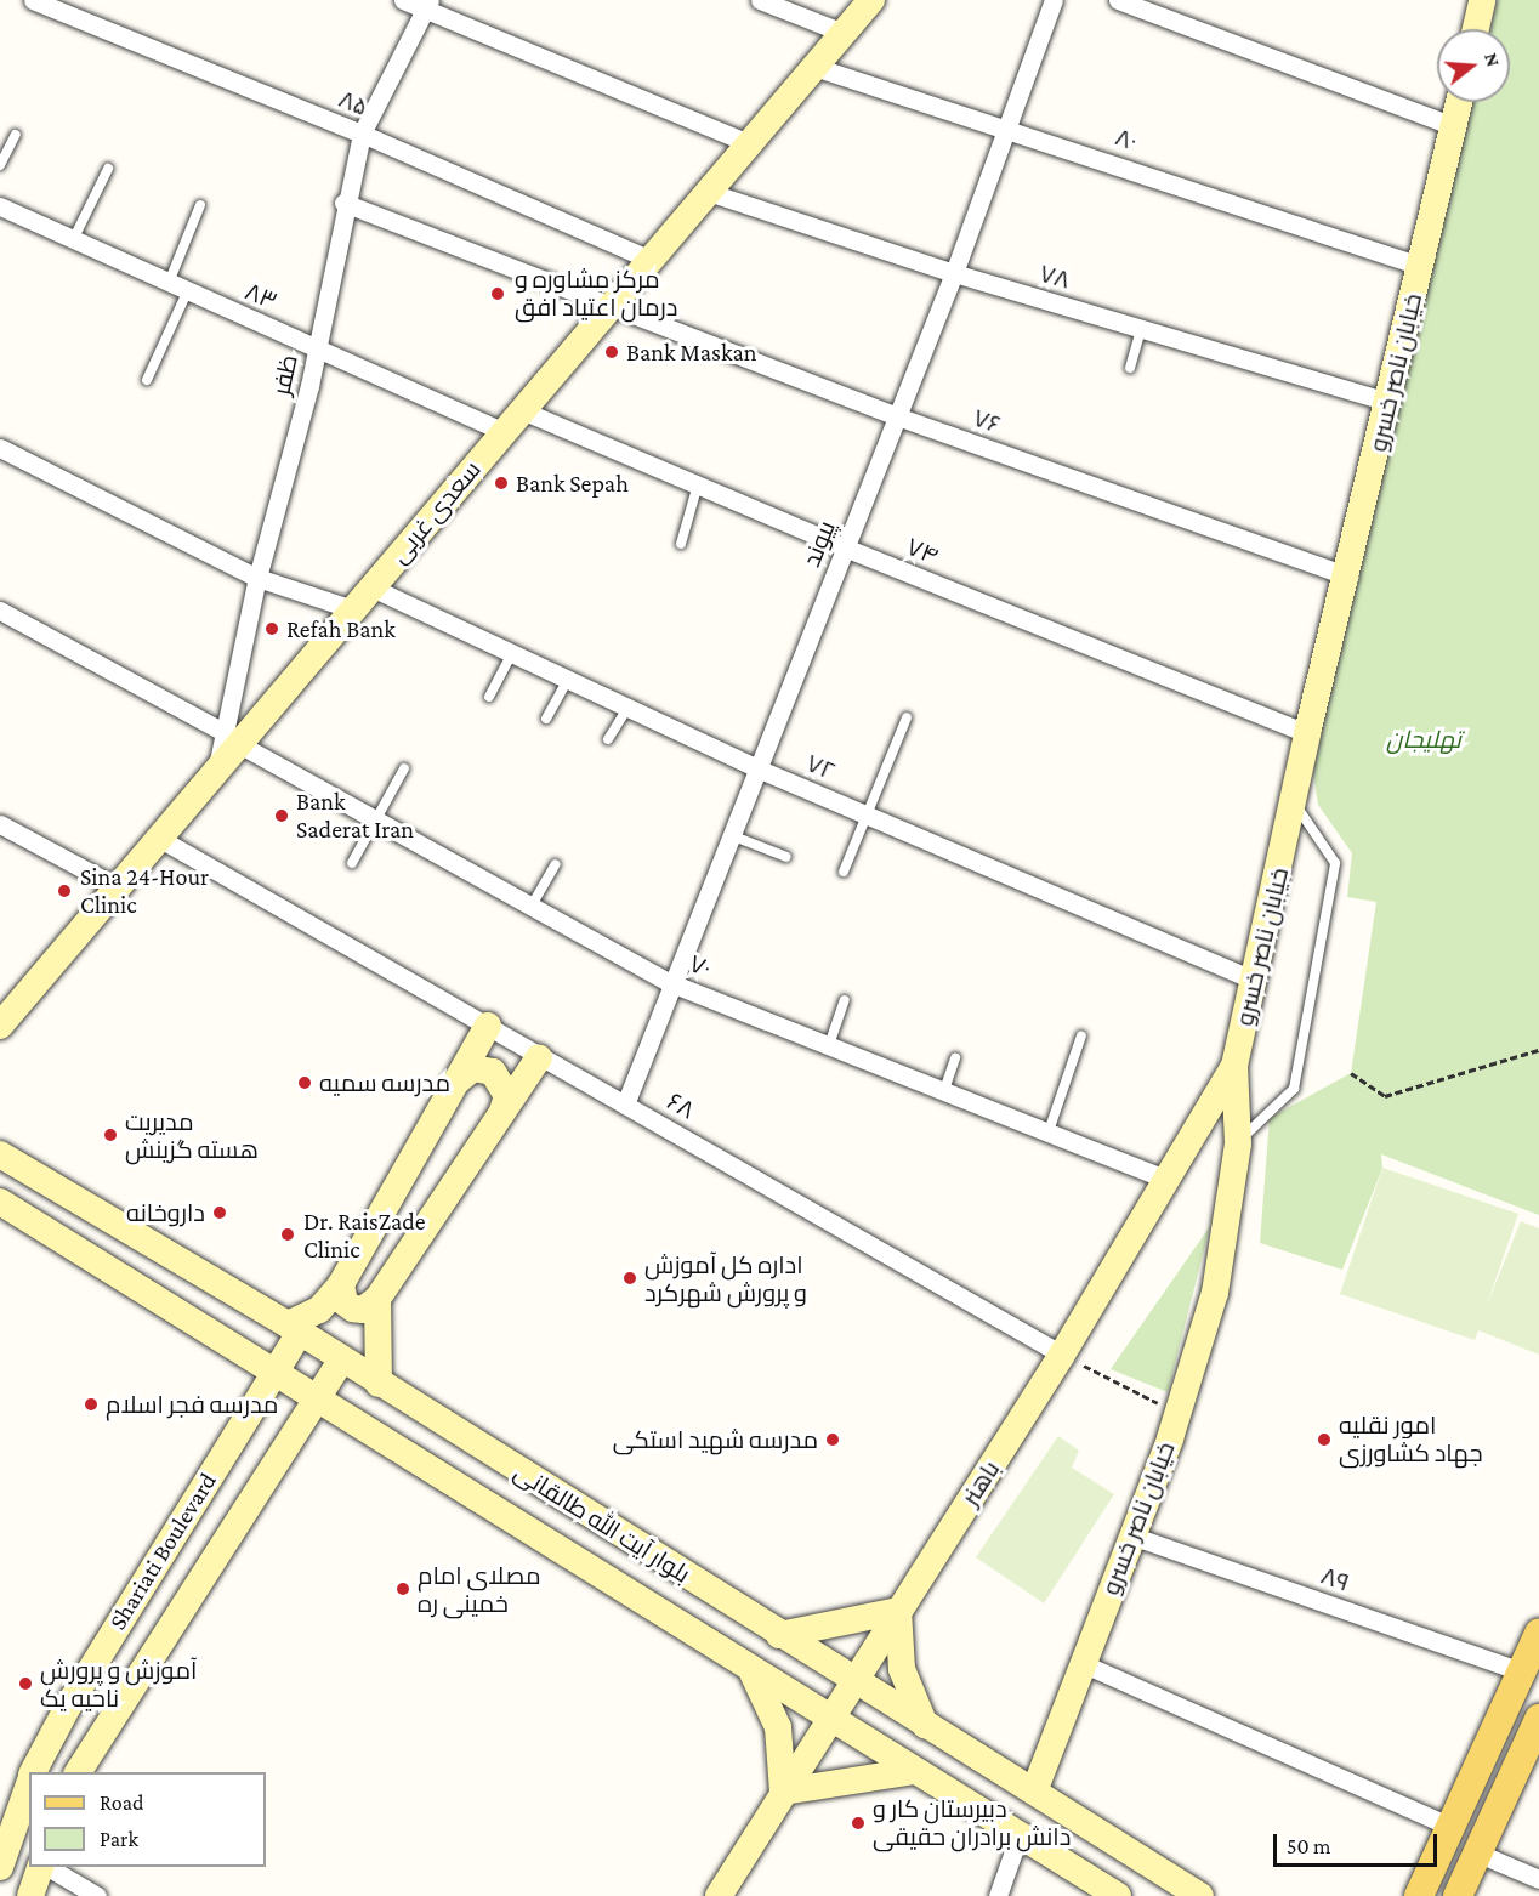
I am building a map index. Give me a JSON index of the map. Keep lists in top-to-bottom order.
{
  "streets": {
    "main road": [
      "خیابان ناصر خسرو",
      "سعدی غربی",
      "باهنر",
      "بلوار آیت الله طالقانی",
      "Shariati Boulevard"
    ],
    "street": [
      "۸۵",
      "۸۰",
      "۷۸",
      "۸۳",
      "ظفر",
      "۷۶",
      "پیوند",
      "۷۴",
      "۷۲",
      "۷۰",
      "۶۸",
      "۸۹"
    ]
  },
  "crossings": [
    ["۸۵", "ظفر"],
    ["۸۵", "سعدی غربی"],
    ["۸۰", "خیابان ناصر خسرو"],
    ["۸۰", "سعدی غربی"],
    ["۸۰", "پیوند"],
    ["۷۸", "خیابان ناصر خسرو"],
    ["۷۸", "سعدی غربی"],
    ["۷۸", "پیوند"],
    ["۸۳", "ظفر"],
    ["۸۳", "سعدی غربی"],
    ["خیابان ناصر خسرو", "۷۶"],
    ["خیابان ناصر خسرو", "۷۴"],
    ["خیابان ناصر خسرو", "۷۲"],
    ["خیابان ناصر خسرو", "باهنر"],
    ["خیابان ناصر خسرو", "بلوار آیت الله طالقانی"],
    ["خیابان ناصر خسرو", "۸۹"],
    ["ظفر", "۷۶"],
    ["ظفر", "سعدی غربی"],
    ["ظفر", "۷۰"],
    ["۷۶", "سعدی غربی"],
    ["۷۶", "پیوند"],
    ["سعدی غربی", "۷۴"],
    ["سعدی غربی", "۷۲"],
    ["سعدی غربی", "۷۰"],
    ["سعدی غربی", "۶۸"],
    ["پیوند", "۷۴"],
    ["پیوند", "۷۲"],
    ["پیوند", "۷۰"],
    ["پیوند", "۶۸"],
    ["۷۰", "باهنر"],
    ["۶۸", "باهنر"],
    ["باهنر", "بلوار آیت الله طالقانی"],
    ["بلوار آیت الله طالقانی", "Shariati Boulevard"]
  ],
  "parks": ["تهلیجان"],
  "places": [
    "مرکز مشاوره و درمان اعتیاد افق",
    "Bank Maskan",
    "Bank Sepah",
    "Refah Bank",
    "Bank Saderat Iran",
    "Sina 24-Hour Clinic",
    "مدرسه سمیه",
    "مدیریت هسته گزینش",
    "داروخانه",
    "Dr. RaisZade Clinic",
    "اداره کل آموزش و پرورش شهرکرد",
    "مدرسه فجر اسلام",
    "مدرسه شهید استکی",
    "امور نقلیه جهاد کشاورزی",
    "مصلای امام خمینی ره",
    "آموزش و پرورش ناحیه یک",
    "دبیرستان کار و دانش برادران حقیقی"
  ],
  "legend": ["Road", "Park"],
  "scale_bar": "50 m",
  "north": "right"
}
